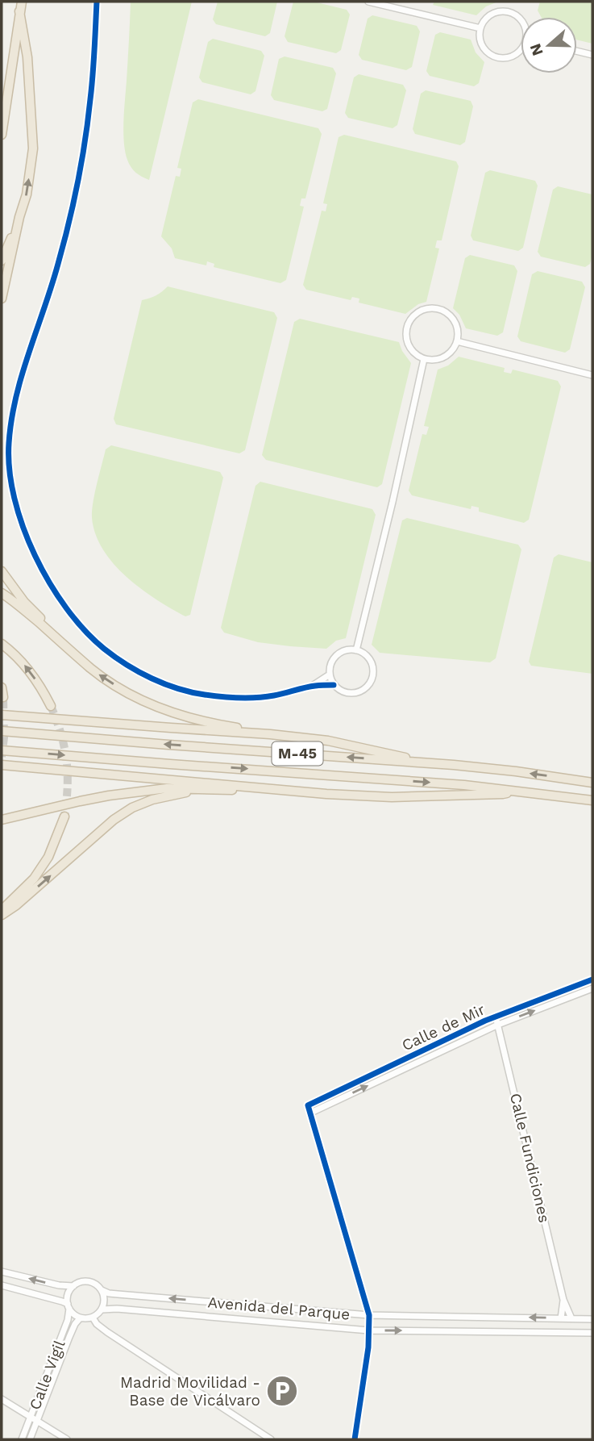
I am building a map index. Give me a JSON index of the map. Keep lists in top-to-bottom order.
{
  "streets": {
    "highway": ["M-45"],
    "street": [
      "Calle de Mir",
      "Calle Fundiciones",
      "Avenida del Parque",
      "Calle Vigil"
    ]
  },
  "crossings": [
    ["Calle de Mir", "Calle Fundiciones"],
    ["Calle Fundiciones", "Avenida del Parque"],
    ["Avenida del Parque", "Calle Vigil"]
  ],
  "places": {
    "parking": ["Madrid Movilidad - Base de Vicálvaro"]
  },
  "north": "left"
}
